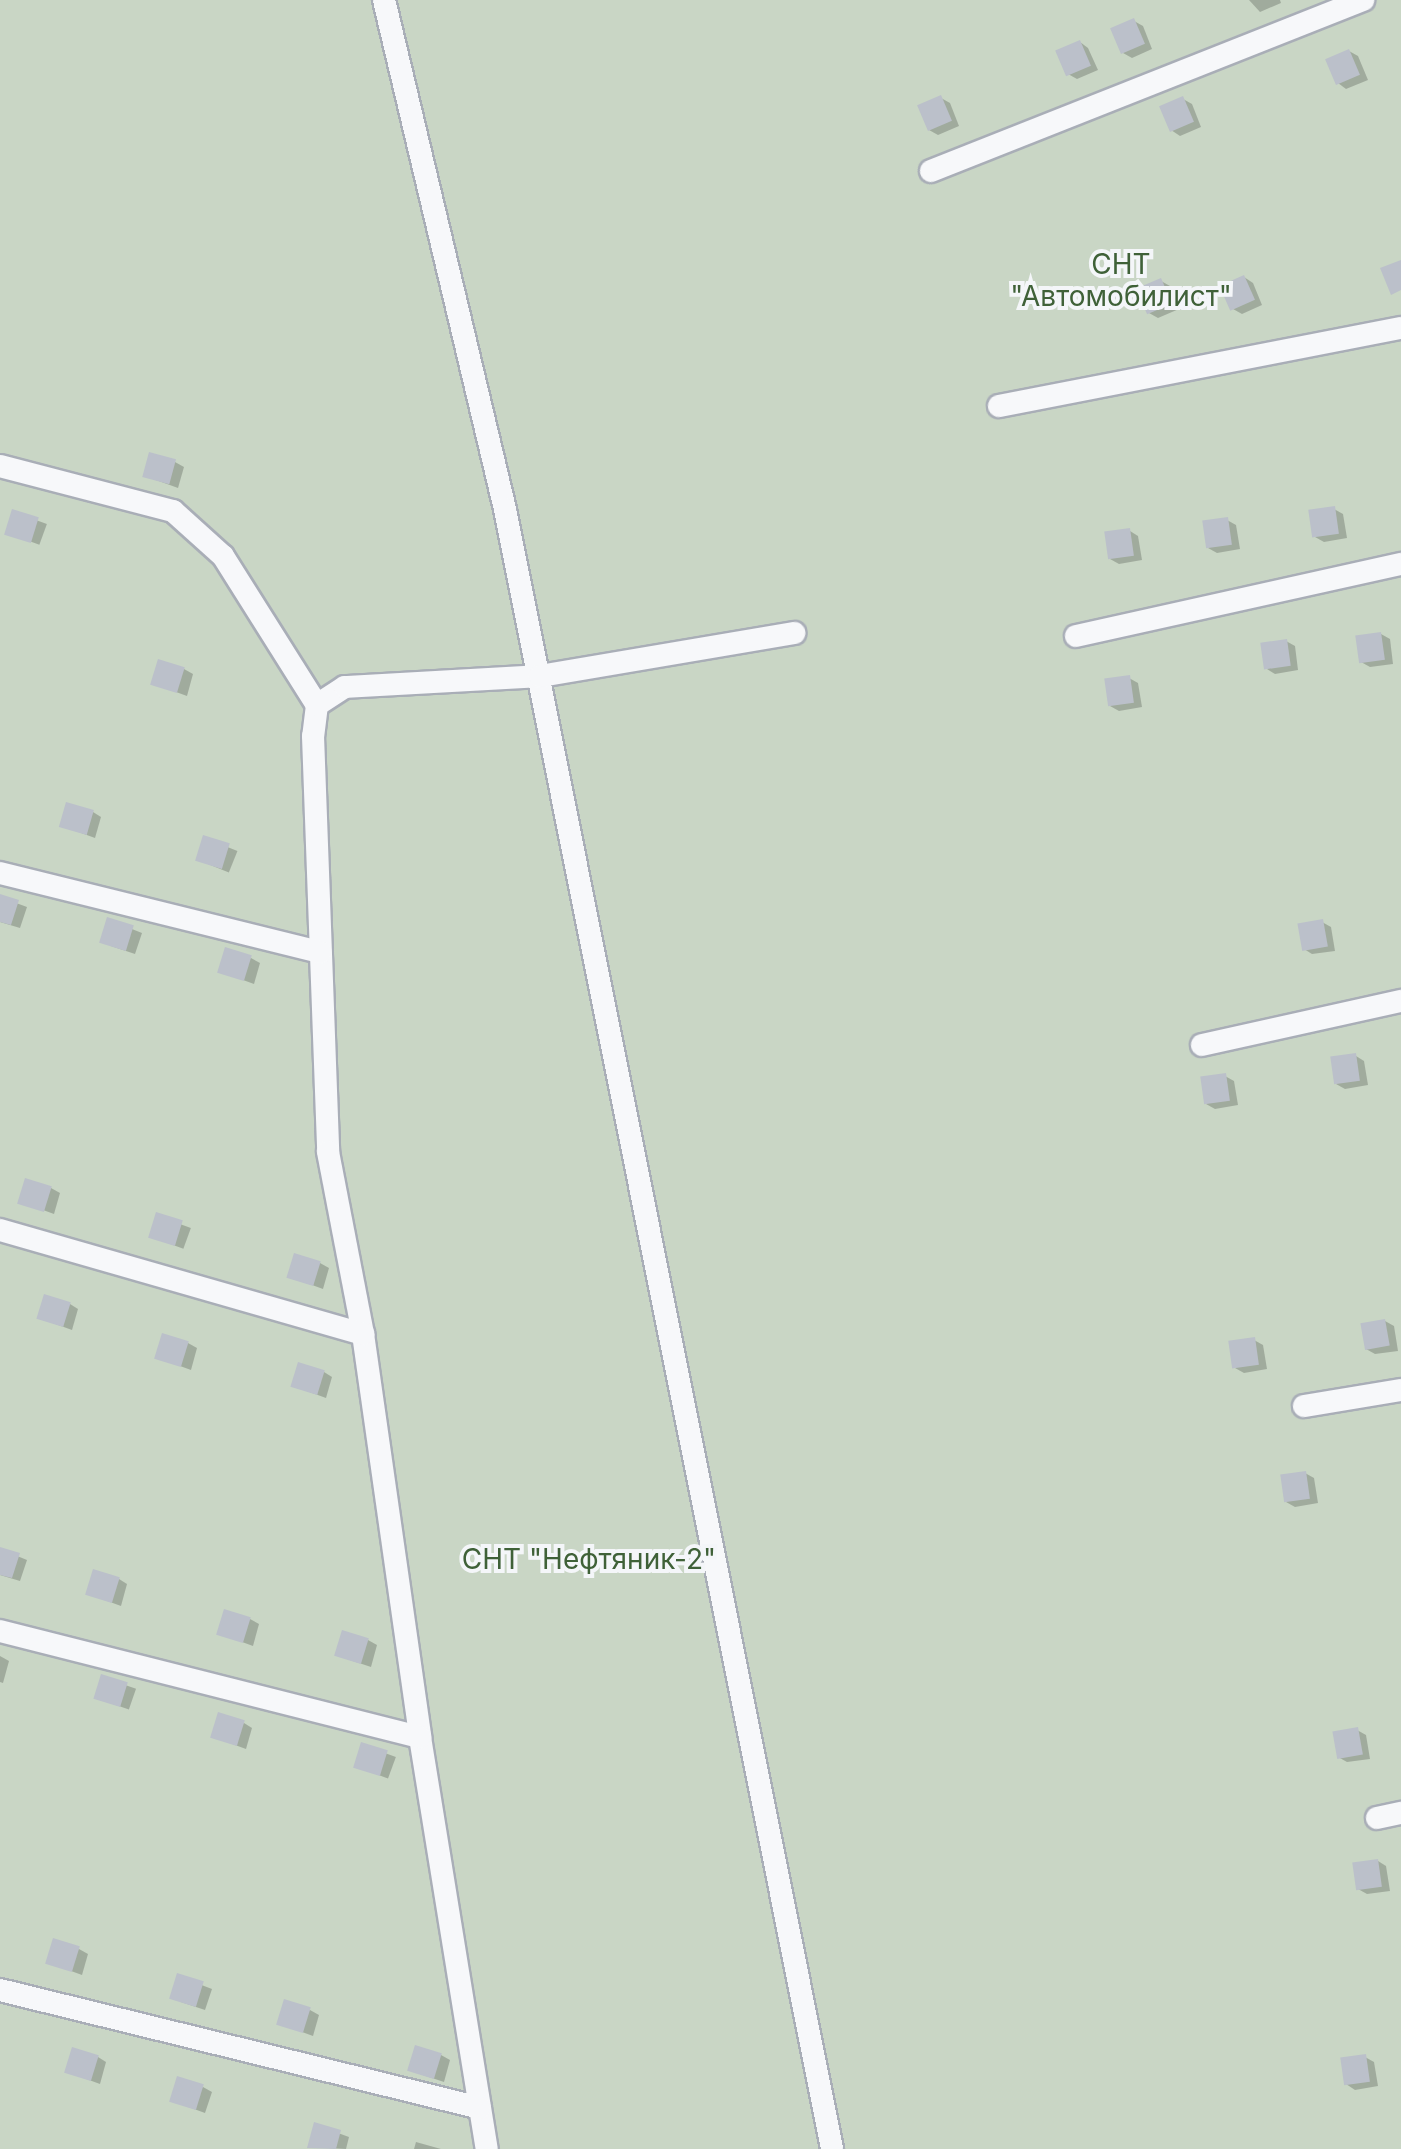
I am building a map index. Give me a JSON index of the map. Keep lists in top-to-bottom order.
{
  "parks": ["СНТ \"Автомобилист\"", "СНТ \"Нефтяник-2\""]
}
